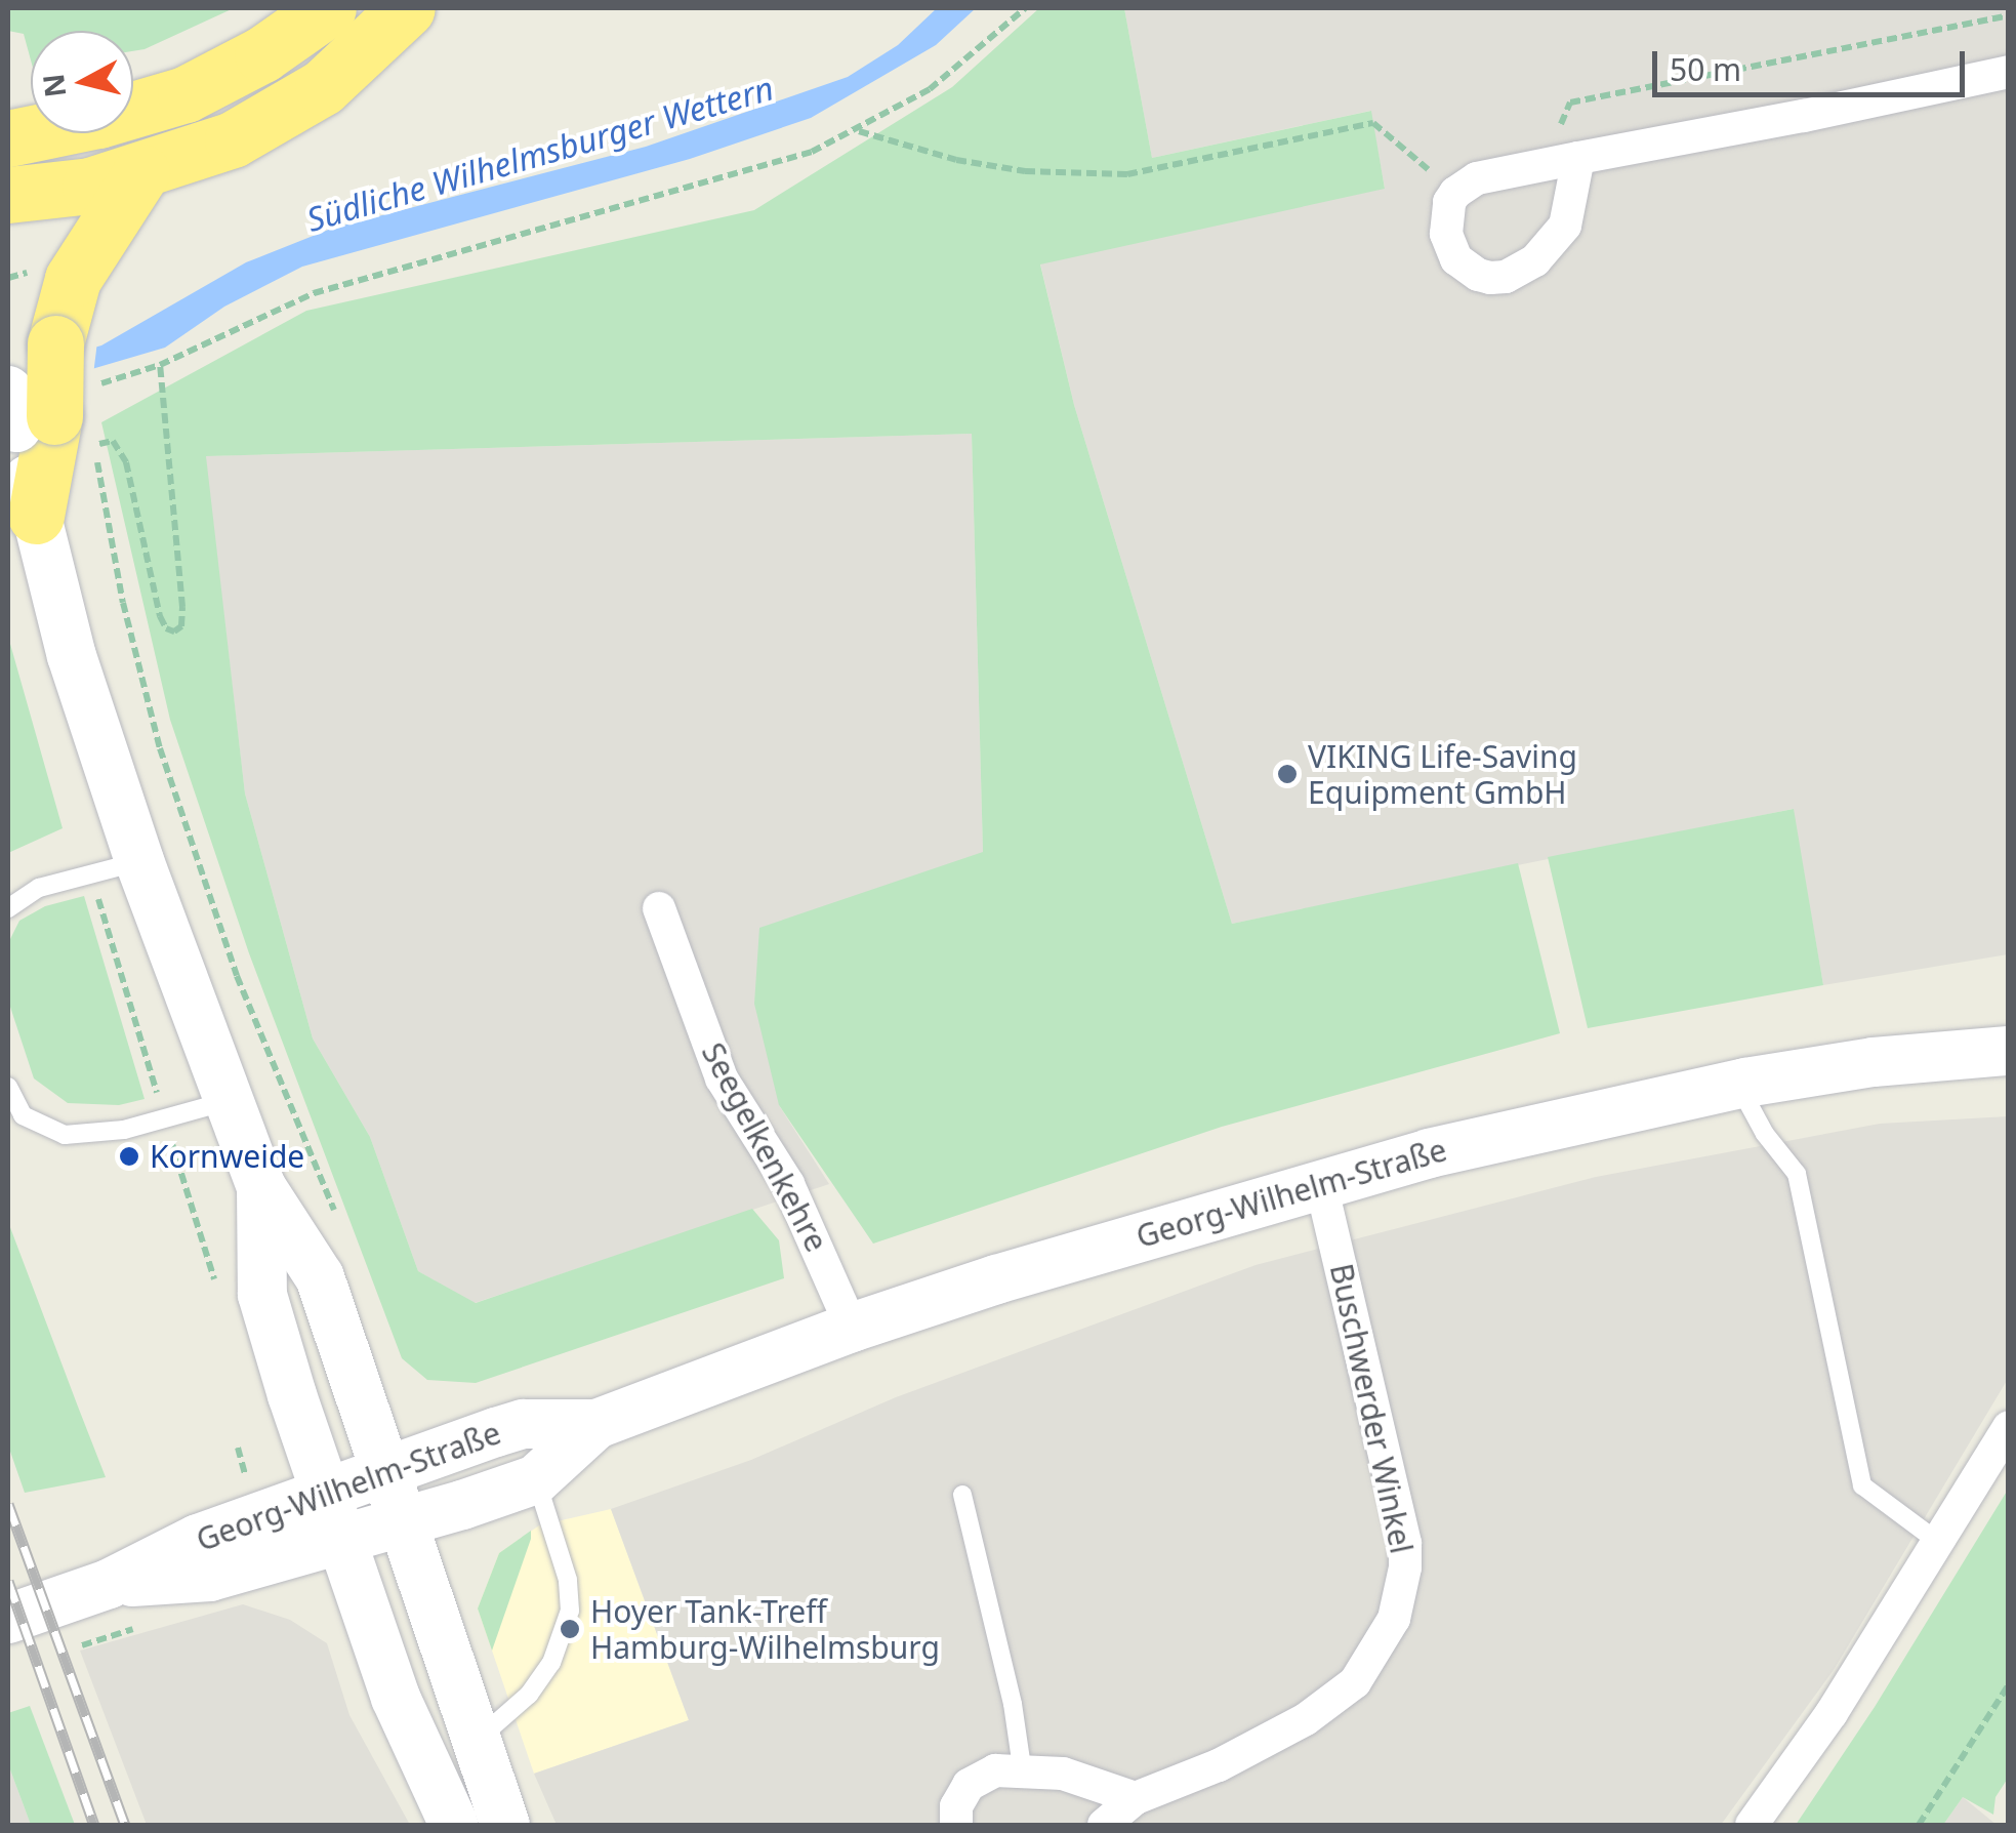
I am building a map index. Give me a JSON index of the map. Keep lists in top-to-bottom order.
{
  "streets": {
    "main road": ["Georg-Wilhelm-Straße"],
    "street": ["Seegelkenkehre", "Buschwerder Winkel"]
  },
  "crossings": [
    ["Seegelkenkehre", "Georg-Wilhelm-Straße"],
    ["Georg-Wilhelm-Straße", "Buschwerder Winkel"]
  ],
  "water": ["Südliche Wilhelmsburger Wettern"],
  "places": ["VIKING Life-Saving Equipment GmbH", "Kornweide", "Hoyer Tank-Treff Hamburg-Wilhelmsburg"],
  "scale_bar": "50 m",
  "north": "left"
}
